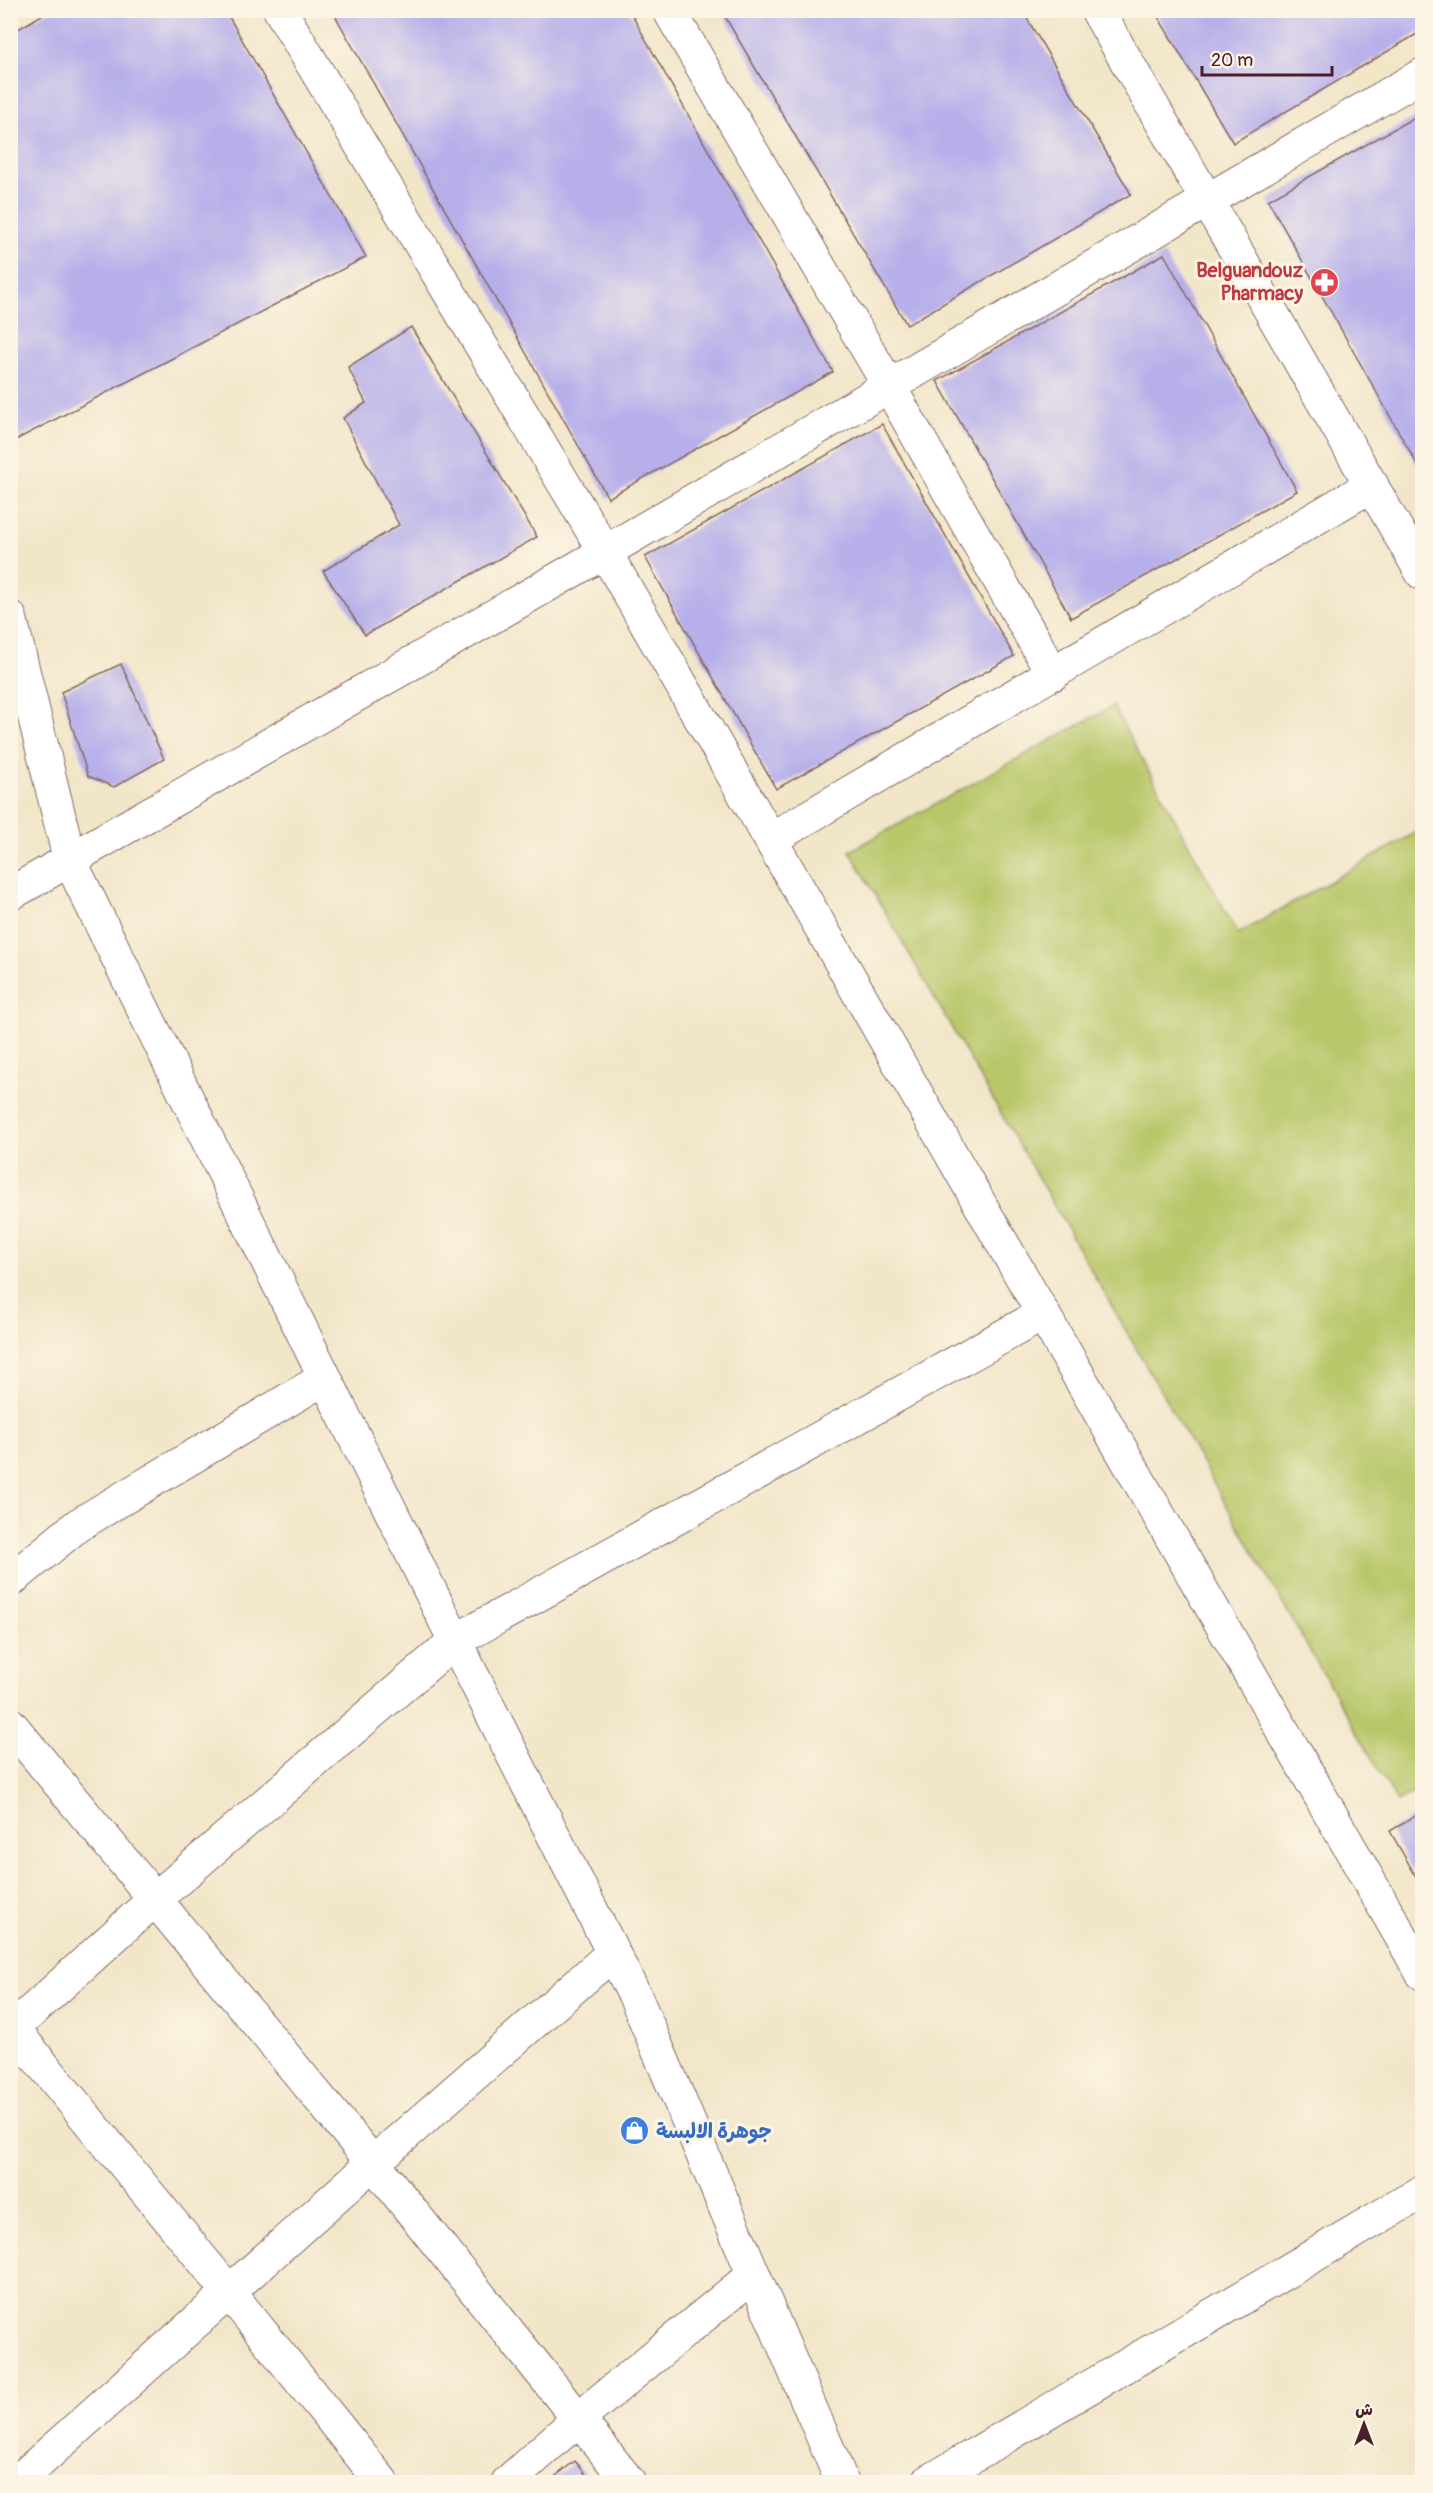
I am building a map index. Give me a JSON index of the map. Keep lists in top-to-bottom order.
{
  "places": {
    "pharmacy": ["Belguandouz Pharmacy"],
    "shop": ["جوهرة الالبسة"]
  },
  "scale_bar": "20 m",
  "north": "top"
}
